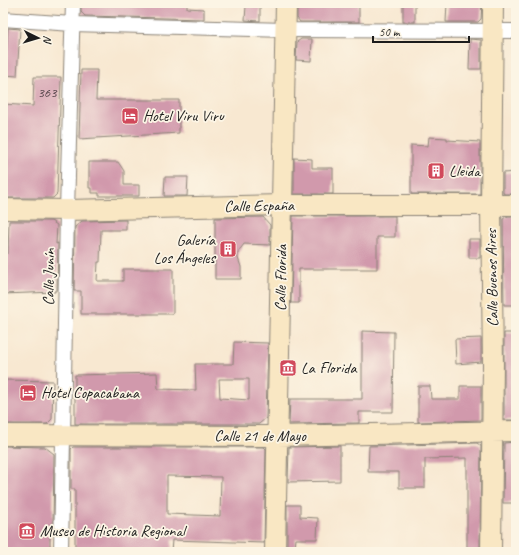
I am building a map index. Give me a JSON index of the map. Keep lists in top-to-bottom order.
{
  "streets": {
    "street": [
      "Calle España",
      "Calle Junín",
      "Calle Florida",
      "Calle Buenos Aires",
      "Calle 21 de Mayo"
    ]
  },
  "crossings": [
    ["Calle España", "Calle Junín"],
    ["Calle España", "Calle Florida"],
    ["Calle España", "Calle Buenos Aires"],
    ["Calle Junín", "Calle 21 de Mayo"],
    ["Calle Florida", "Calle 21 de Mayo"],
    ["Calle Buenos Aires", "Calle 21 de Mayo"]
  ],
  "places": {
    "hotel": ["Hotel Viru Viru", "Hotel Copacabana"],
    "building": ["Lleida", "Galería Los Ángeles"],
    "museum": ["La Florida", "Museo de Historia Regional"]
  },
  "house_numbers": ["363"],
  "scale_bar": "50 m",
  "north": "right"
}
